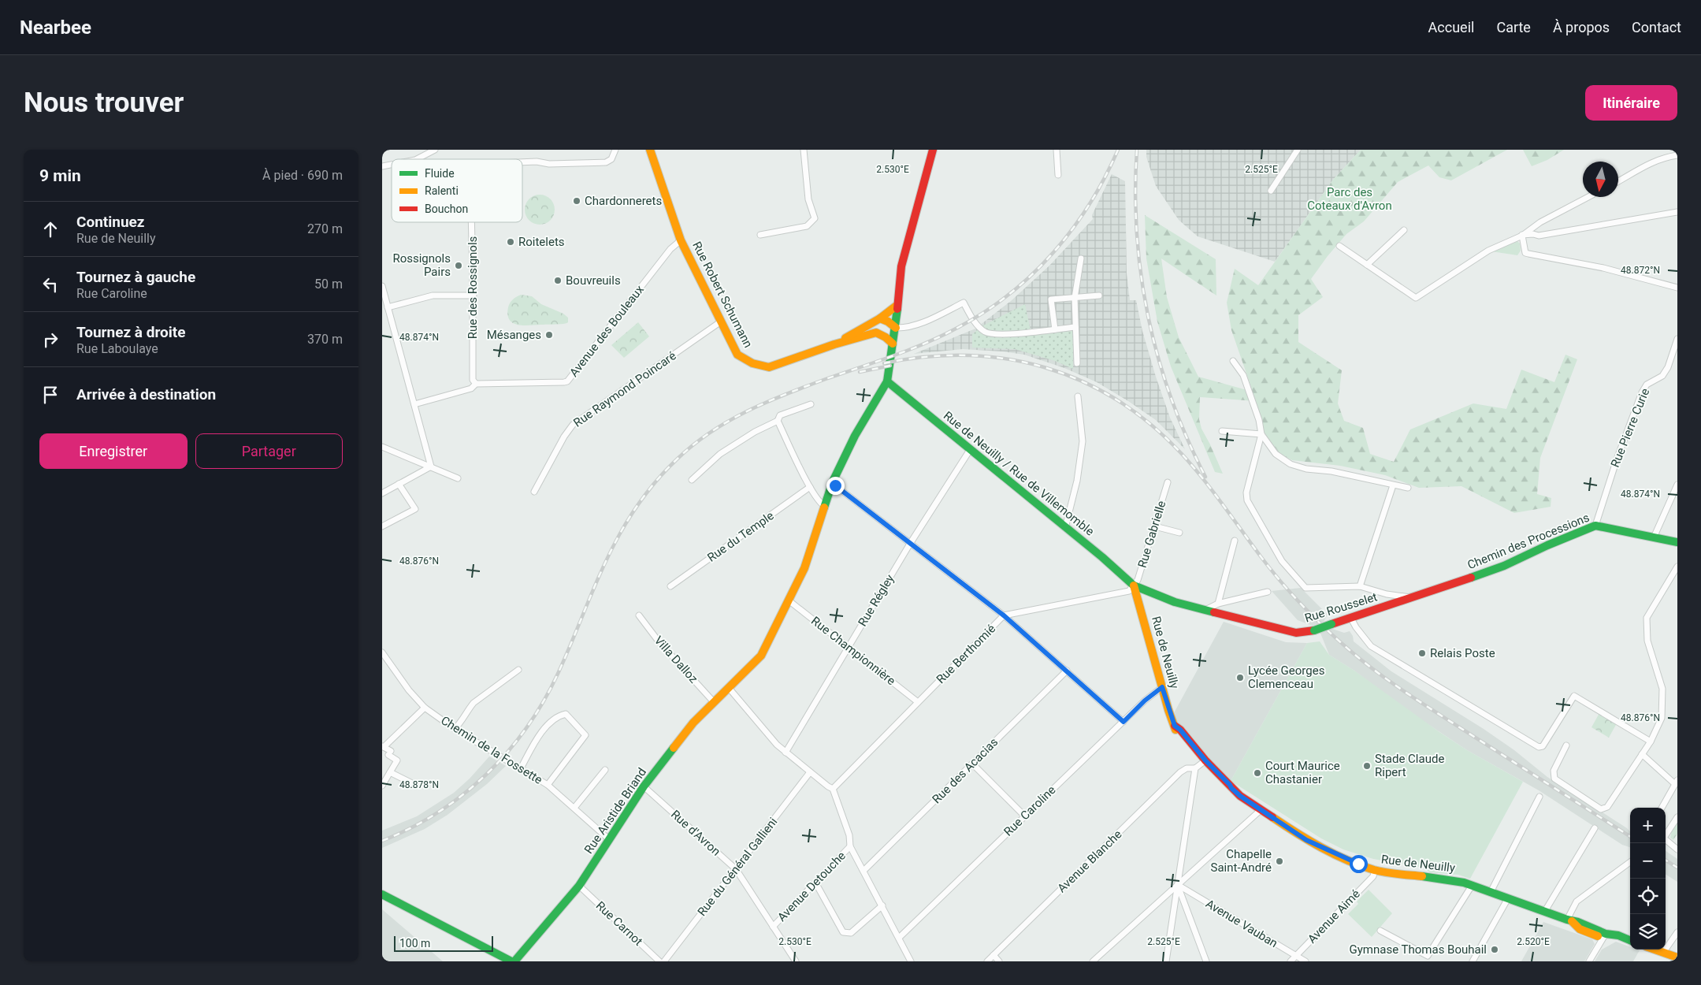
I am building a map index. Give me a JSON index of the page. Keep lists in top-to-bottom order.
{
  "streets": {
    "main road": [
      "Rue Robert Schumann",
      "Rue de Neuilly / Rue de Villemomble",
      "Chemin des Processions",
      "Rue Rousselet",
      "Rue de Neuilly",
      "Rue Aristide Briand"
    ],
    "street": [
      "Rue des Rossignols",
      "Avenue des Bouleaux",
      "Rue Raymond Poincaré",
      "Rue Pierre Curie",
      "Rue Gabrielle",
      "Rue du Temple",
      "Rue Régley",
      "Rue Championnière",
      "Rue Berthomié",
      "Villa Dalloz",
      "Chemin de la Fossette",
      "Rue des Acacias",
      "Rue Caroline",
      "Rue d'Avron",
      "Avenue Blanche",
      "Rue du Général Gallieni",
      "Avenue Detouche",
      "Avenue Aimé",
      "Rue Carnot",
      "Avenue Vauban"
    ]
  },
  "crossings": [
    ["Rue des Rossignols", "Avenue des Bouleaux"],
    ["Rue Robert Schumann", "Avenue des Bouleaux"],
    ["Rue Robert Schumann", "Rue Raymond Poincaré"],
    ["Rue Robert Schumann", "Rue Aristide Briand"],
    ["Rue Pierre Curie", "Chemin des Processions"],
    ["Rue de Neuilly / Rue de Villemomble", "Rue Gabrielle"],
    ["Rue de Neuilly / Rue de Villemomble", "Rue Régley"],
    ["Rue de Neuilly / Rue de Villemomble", "Rue Rousselet"],
    ["Rue de Neuilly / Rue de Villemomble", "Rue de Neuilly"],
    ["Rue de Neuilly / Rue de Villemomble", "Rue Berthomié"],
    ["Rue de Neuilly / Rue de Villemomble", "Rue Aristide Briand"],
    ["Rue Gabrielle", "Rue Rousselet"],
    ["Rue Gabrielle", "Rue de Neuilly"],
    ["Rue Gabrielle", "Rue Berthomié"],
    ["Chemin des Processions", "Rue Rousselet"],
    ["Rue Régley", "Rue Championnière"],
    ["Rue Rousselet", "Rue de Neuilly"],
    ["Rue Rousselet", "Rue Berthomié"],
    ["Rue Championnière", "Rue Berthomié"],
    ["Rue Championnière", "Rue Aristide Briand"],
    ["Rue de Neuilly", "Rue Berthomié"],
    ["Rue de Neuilly", "Rue Caroline"],
    ["Rue de Neuilly", "Avenue Blanche"],
    ["Rue de Neuilly", "Avenue Aimé"],
    ["Villa Dalloz", "Rue Aristide Briand"],
    ["Chemin de la Fossette", "Rue Aristide Briand"],
    ["Rue Aristide Briand", "Rue d'Avron"],
    ["Rue Aristide Briand", "Rue Carnot"],
    ["Rue d'Avron", "Rue du Général Gallieni"],
    ["Rue d'Avron", "Avenue Detouche"],
    ["Avenue Aimé", "Avenue Vauban"]
  ],
  "parks": ["Parc des Coteaux d'Avron"],
  "places": [
    "Chardonnerets",
    "Roitelets",
    "Rossignols Pairs",
    "Bouvreuils",
    "Mésanges",
    "Relais Poste",
    "Lycée Georges Clemenceau",
    "Stade Claude Ripert",
    "Court Maurice Chastanier",
    "Chapelle Saint-André",
    "Gymnase Thomas Bouhail"
  ],
  "legend": ["Fluide", "Ralenti", "Bouchon"],
  "scale_bar": "100 m",
  "north": "bottom",
  "page": {
    "header": "Nearbee",
    "nav": [
      "Accueil",
      "Carte",
      "À propos",
      "Contact"
    ],
    "buttons": [
      "Itinéraire",
      ["Enregistrer", "Partager"]
    ],
    "title": "Nous trouver",
    "heading": ["9 min", "À pied · 690 m"],
    "list": [
      ["Continuez", "Rue de Neuilly", "270 m"],
      ["Tournez à gauche", "Rue Caroline", "50 m"],
      ["Tournez à droite", "Rue Laboulaye", "370 m"],
      "Arrivée à destination"
    ],
    "map_buttons": ["+", "−"],
    "scale": "100 m"
  },
  "coordinates": [
    "2.530°E",
    "2.525°E",
    "48.872°N",
    "48.874°N",
    "48.876°N",
    "48.878°N",
    "2.520°E"
  ]
}
